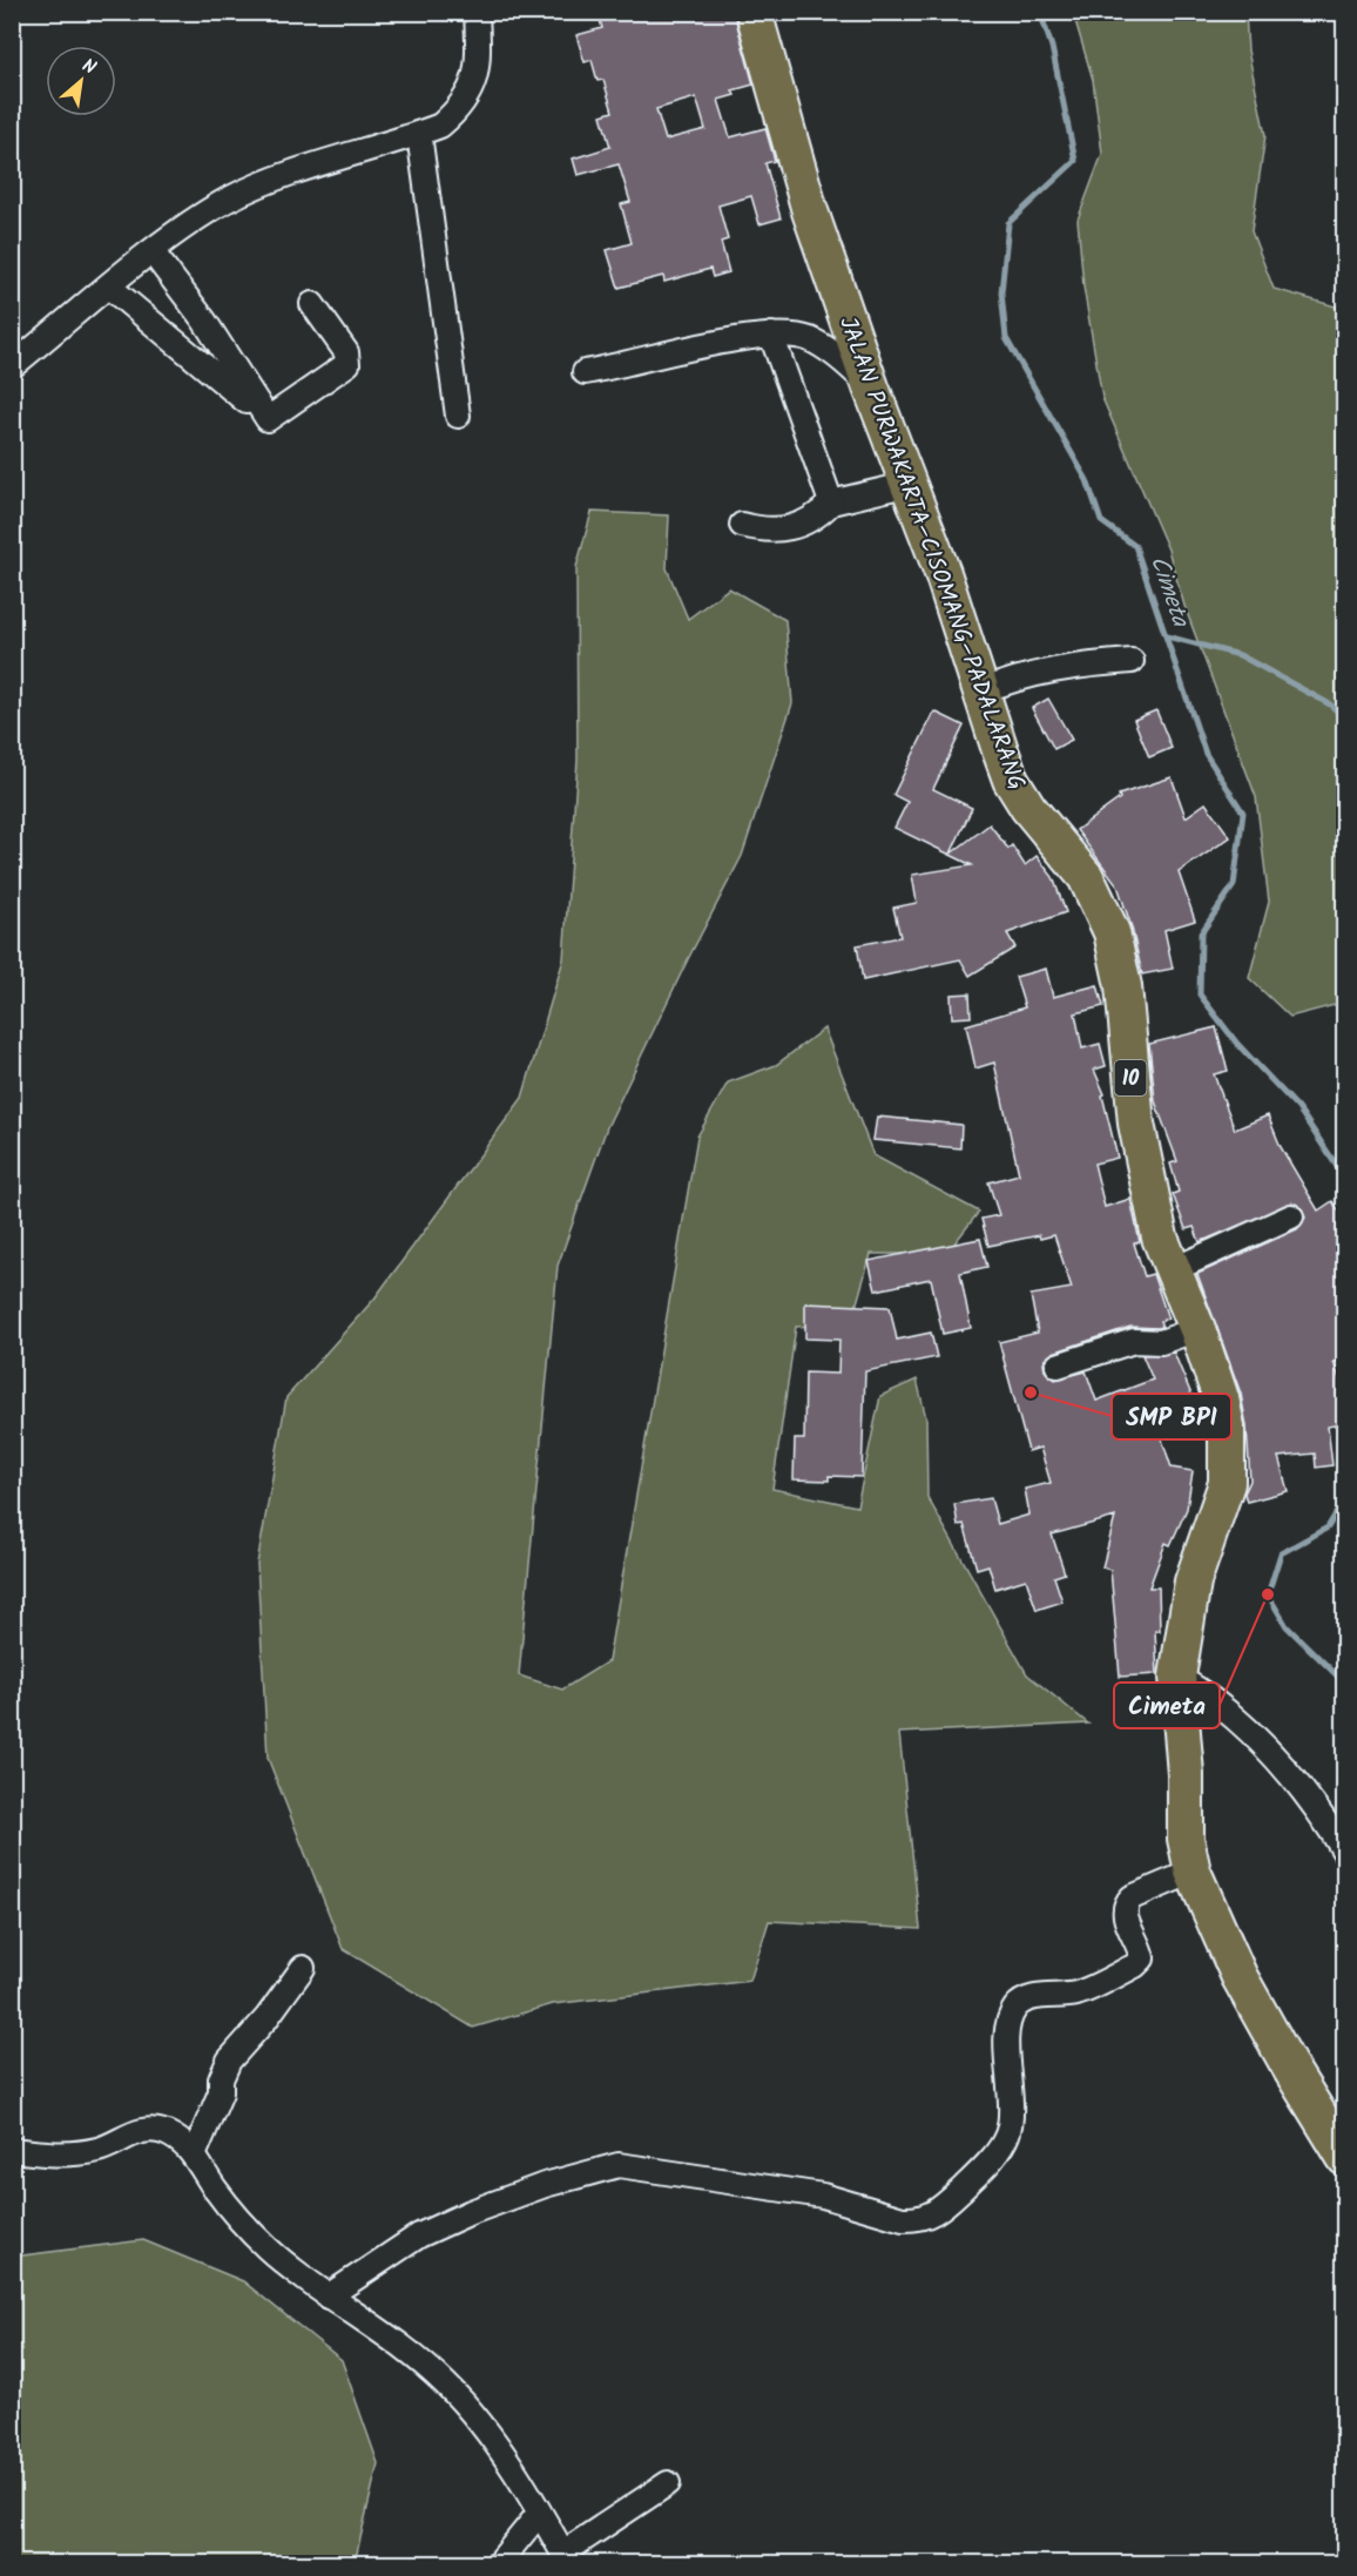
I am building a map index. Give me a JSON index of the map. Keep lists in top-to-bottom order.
{
  "streets": {
    "highway": ["JALAN PURWAKARTA–CISOMANG–PADALARANG", "10"]
  },
  "water": ["Cimeta"],
  "places": ["SMP BPI", "Cimeta"],
  "north": "top right"
}
